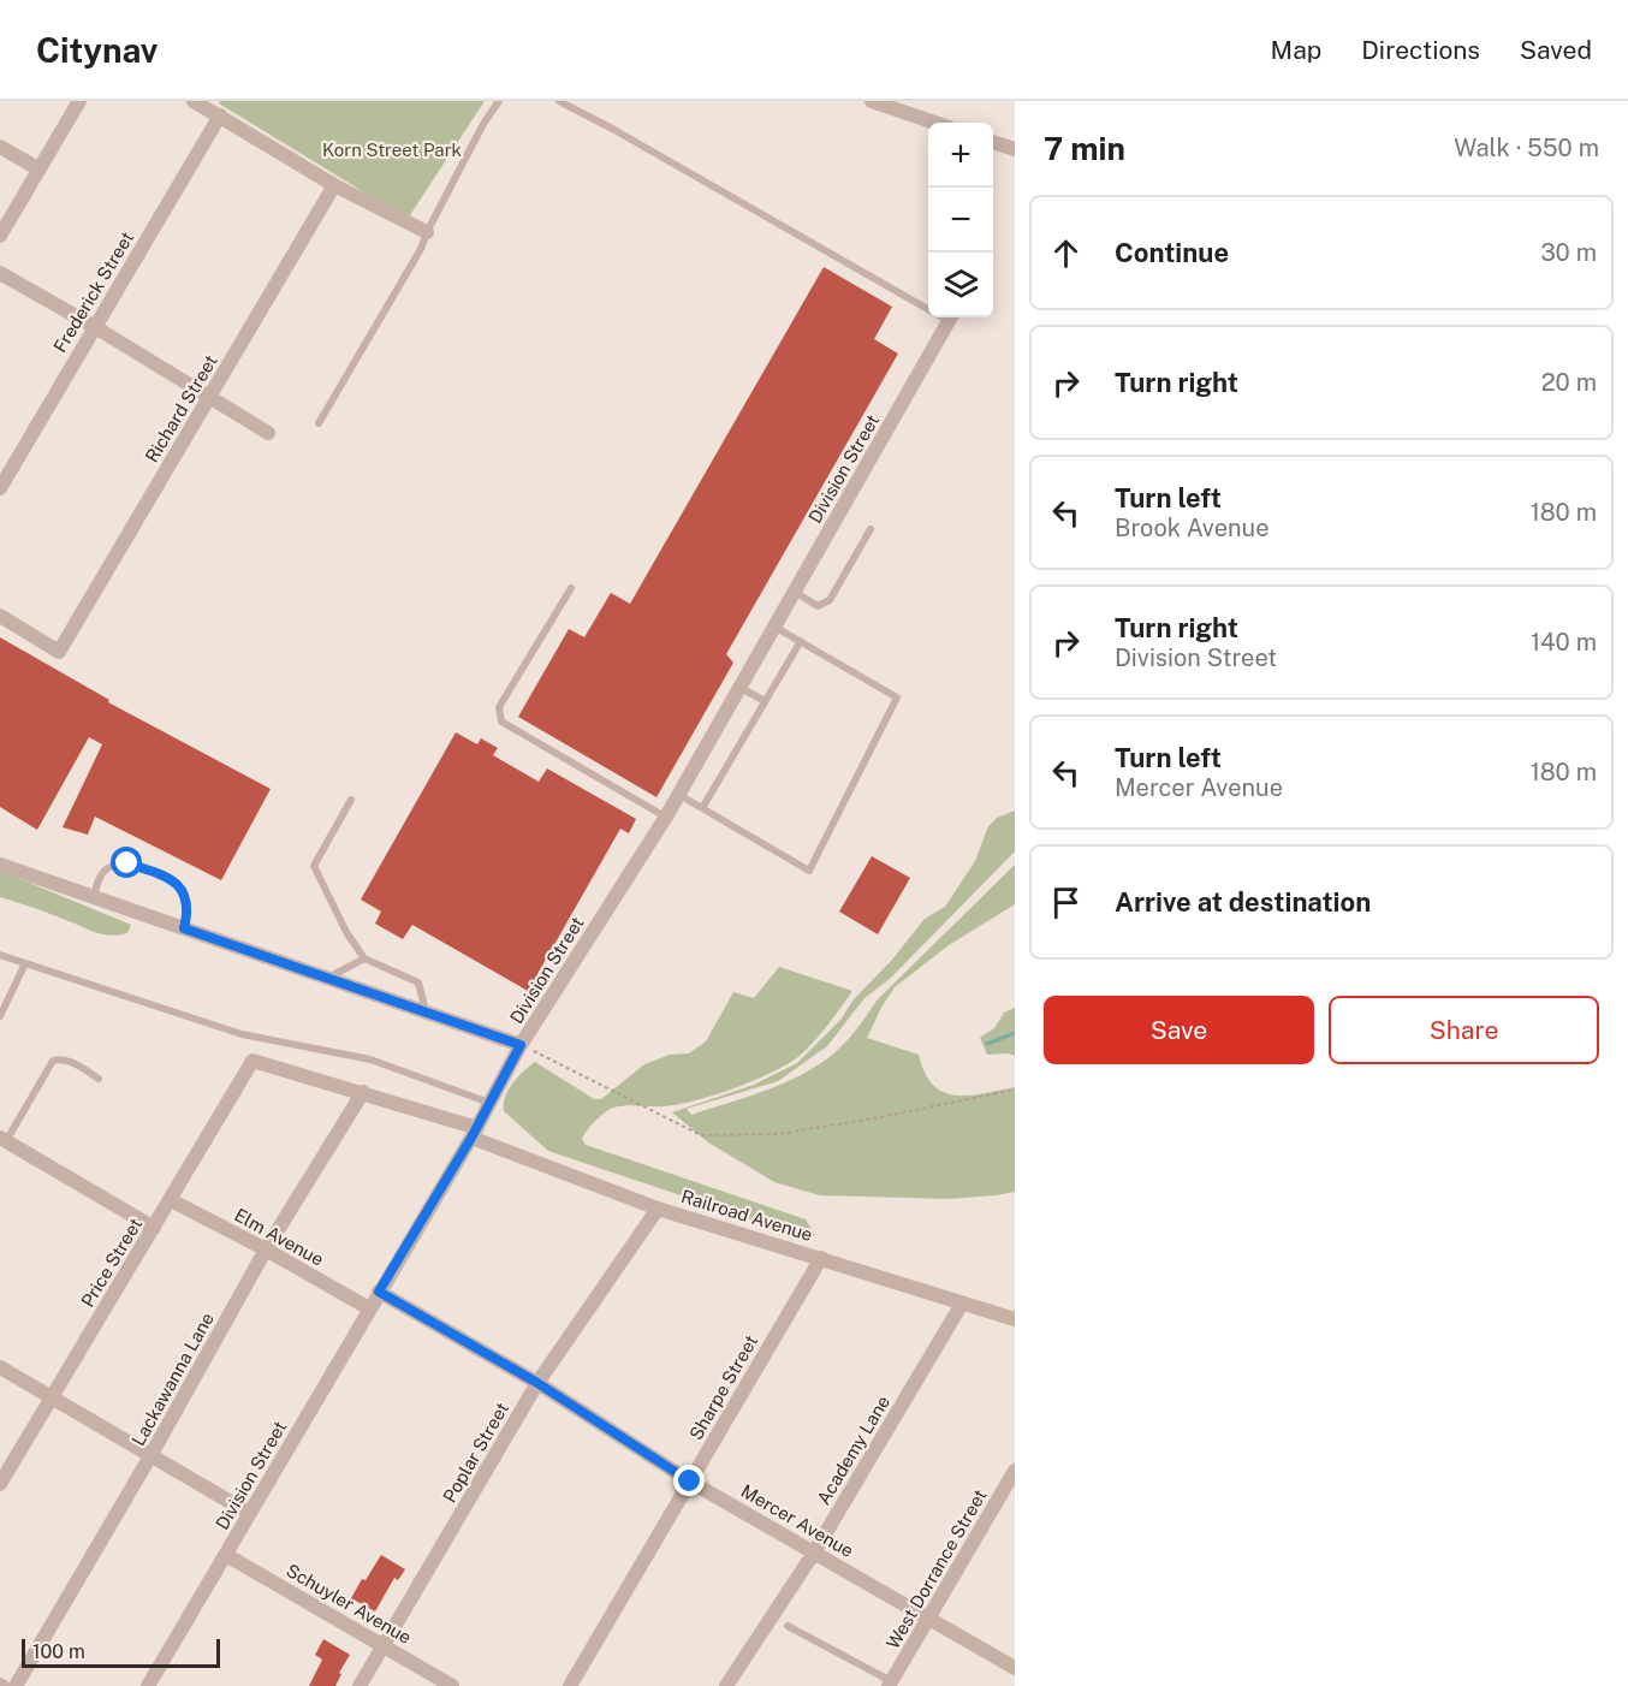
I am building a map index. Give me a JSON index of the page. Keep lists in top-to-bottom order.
{
  "streets": {
    "street": [
      "Frederick Street",
      "Richard Street",
      "Division Street",
      "Railroad Avenue",
      "Elm Avenue",
      "Price Street",
      "Lackawanna Lane",
      "Sharpe Street",
      "Academy Lane",
      "Poplar Street",
      "Mercer Avenue",
      "West Dorrance Street",
      "Schuyler Avenue"
    ]
  },
  "crossings": [
    ["Division Street", "Railroad Avenue"],
    ["Division Street", "Elm Avenue"],
    ["Division Street", "Mercer Avenue"],
    ["Division Street", "Schuyler Avenue"],
    ["Railroad Avenue", "Price Street"],
    ["Railroad Avenue", "Lackawanna Lane"],
    ["Railroad Avenue", "Sharpe Street"],
    ["Railroad Avenue", "Academy Lane"],
    ["Railroad Avenue", "Poplar Street"],
    ["Elm Avenue", "Price Street"],
    ["Elm Avenue", "Lackawanna Lane"],
    ["Sharpe Street", "Mercer Avenue"],
    ["Academy Lane", "Mercer Avenue"],
    ["Poplar Street", "Mercer Avenue"],
    ["Poplar Street", "Schuyler Avenue"],
    ["Mercer Avenue", "West Dorrance Street"]
  ],
  "parks": ["Korn Street Park"],
  "scale_bar": "100 m",
  "page": {
    "header": "Citynav",
    "nav": ["Map", "Directions", "Saved"],
    "heading": ["7 min", "Walk · 550 m"],
    "map_buttons": ["+", "−"],
    "list": [
      ["Continue", "30 m"],
      ["Turn right", "20 m"],
      ["Turn left", "Brook Avenue", "180 m"],
      ["Turn right", "Division Street", "140 m"],
      ["Turn left", "Mercer Avenue", "180 m"],
      "Arrive at destination"
    ],
    "buttons": ["Save", "Share"],
    "scale": "100 m"
  }
}
